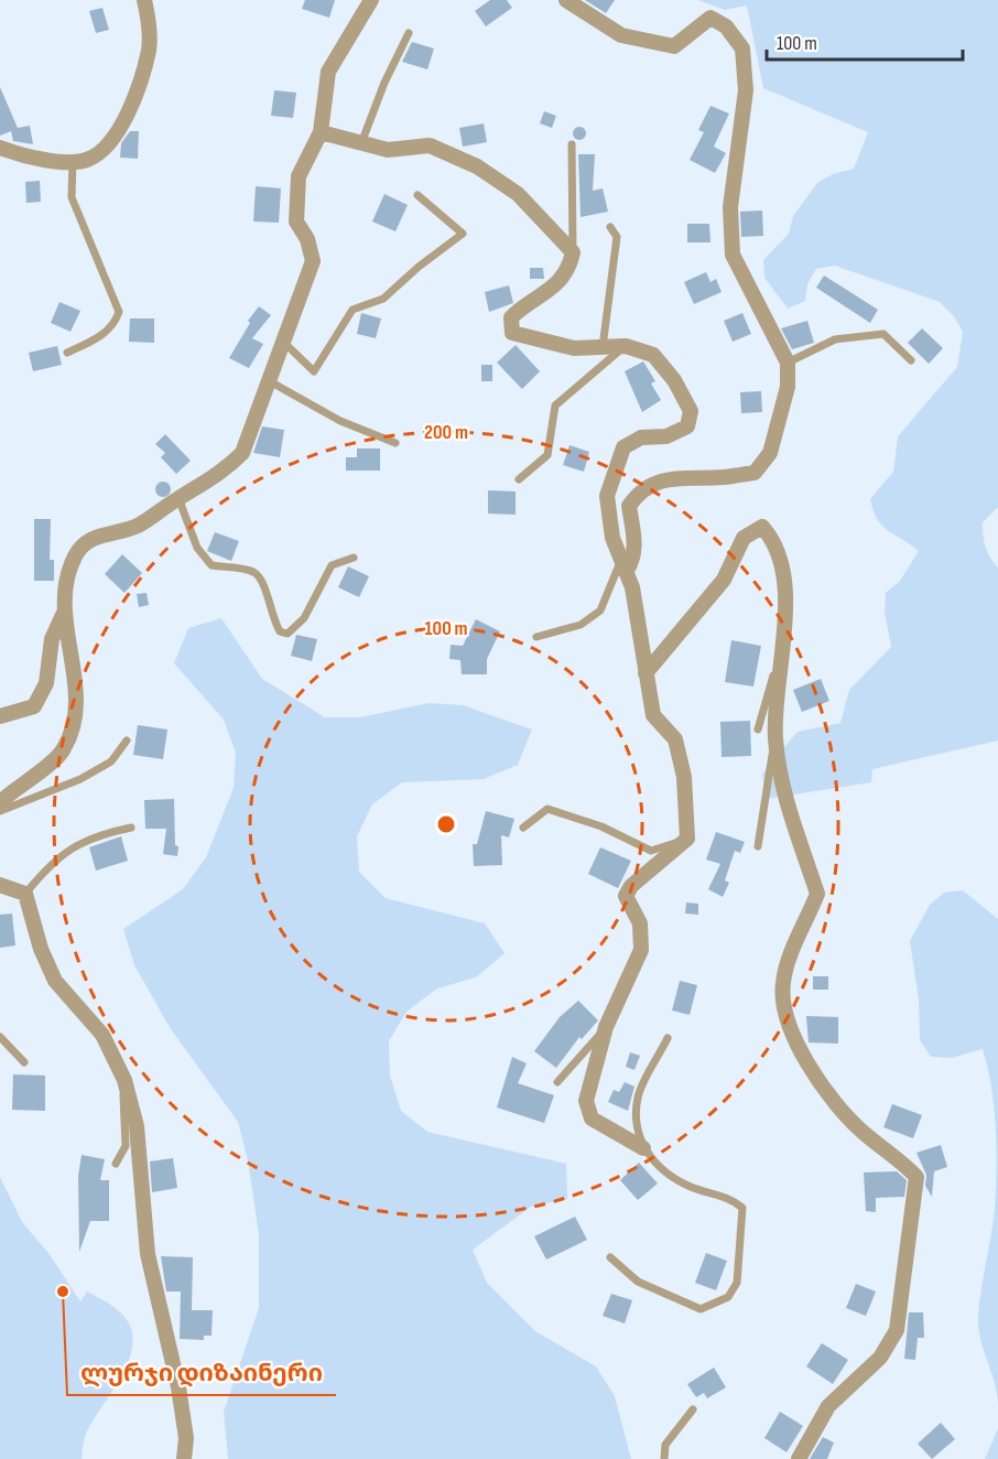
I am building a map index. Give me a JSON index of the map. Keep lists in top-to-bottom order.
{
  "places": ["ლურჯი დიზაინერი"],
  "scale_bar": "100 m",
  "rings": ["200 m", "100 m"]
}
